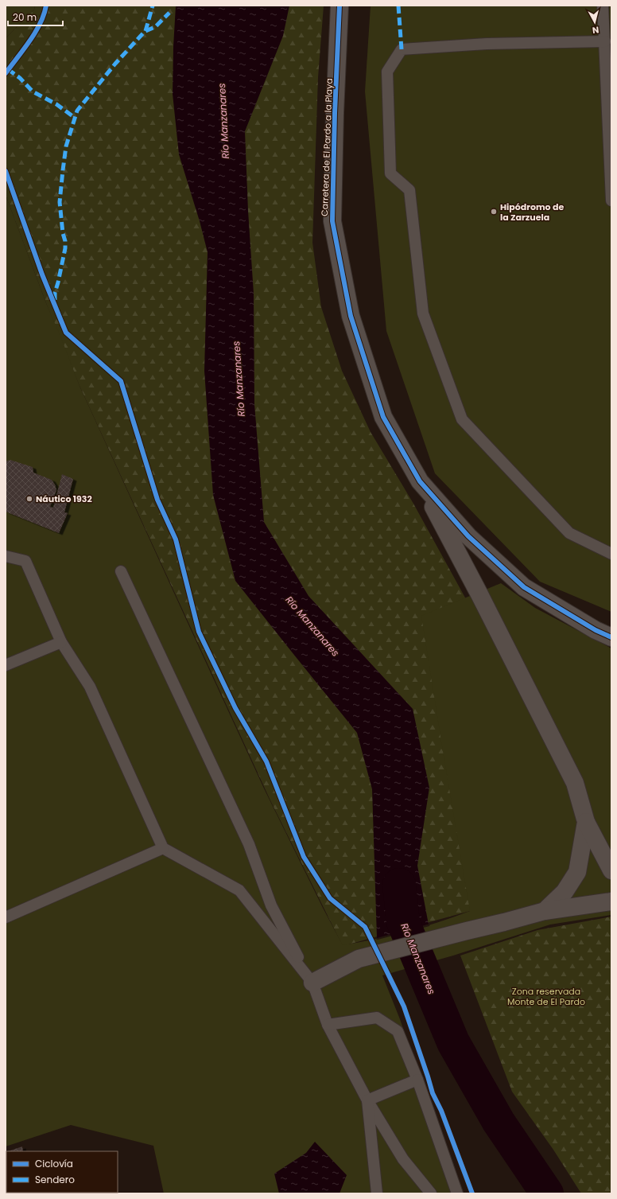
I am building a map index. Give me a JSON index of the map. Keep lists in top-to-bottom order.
{
  "streets": {
    "street": ["Carretera de El Pardo a la Playa"]
  },
  "water": ["Río Manzanares"],
  "parks": ["Zona reservada Monte de El Pardo"],
  "places": ["Hipódromo de la Zarzuela", "Náutico 1932"],
  "legend": ["Ciclovía", "Sendero"],
  "scale_bar": "20 m",
  "north": "bottom"
}
